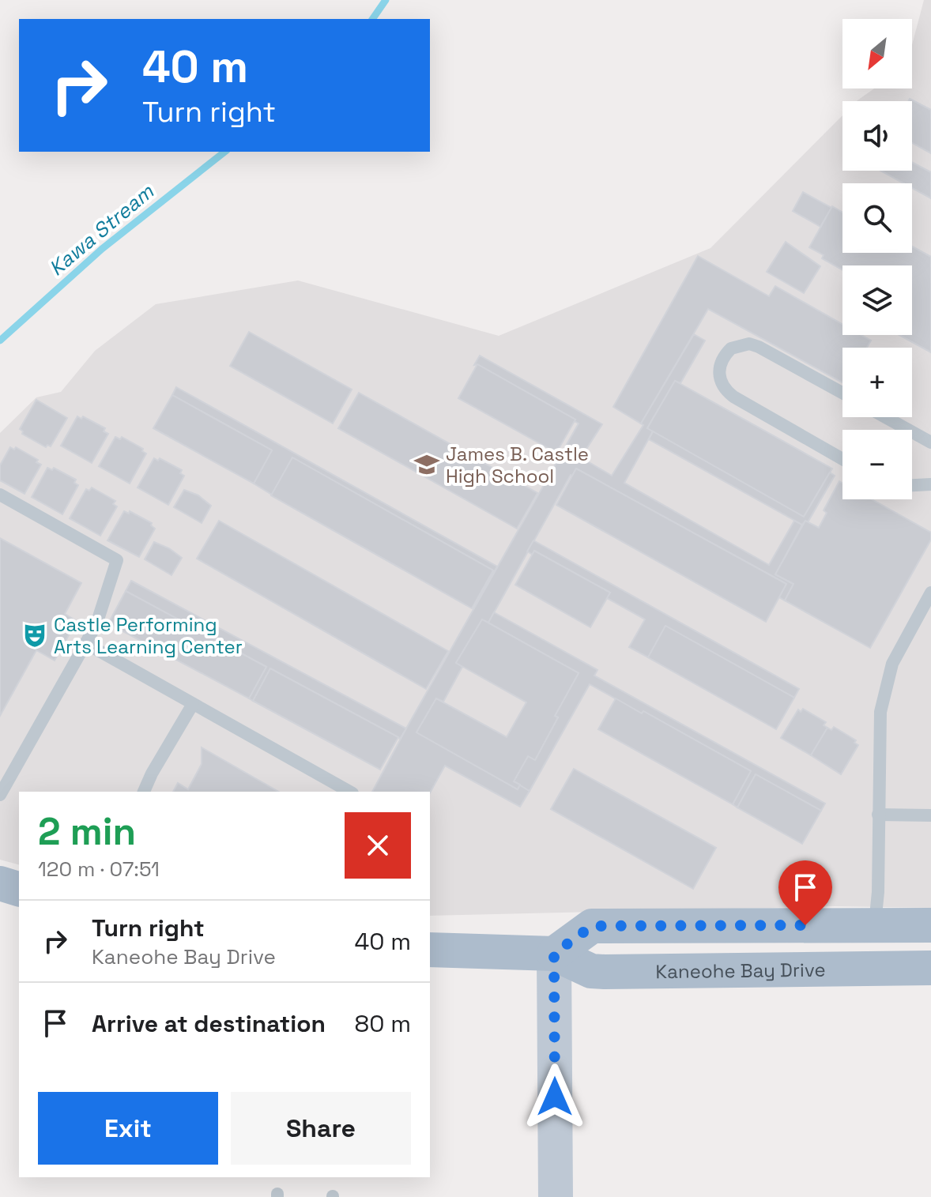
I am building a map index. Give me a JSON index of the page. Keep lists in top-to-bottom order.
{
  "streets": {
    "main road": ["Kaneohe Bay Drive"]
  },
  "water": ["Kawa Stream"],
  "places": {
    "school or university": ["James B. Castle High School"],
    "theatre": ["Castle Performing Arts Learning Center"]
  },
  "north": "bottom left",
  "page": {
    "map_buttons": ["+", "−"],
    "turn": ["40 m", "Turn right"],
    "heading": ["2 min", "120 m · 07:51"],
    "list": [
      {
        "name": "Turn right",
        "note": "Kaneohe Bay Drive",
        "value": "40 m"
      },
      {
        "name": "Arrive at destination",
        "value": "80 m"
      }
    ],
    "buttons": ["Exit", "Share"]
  }
}
